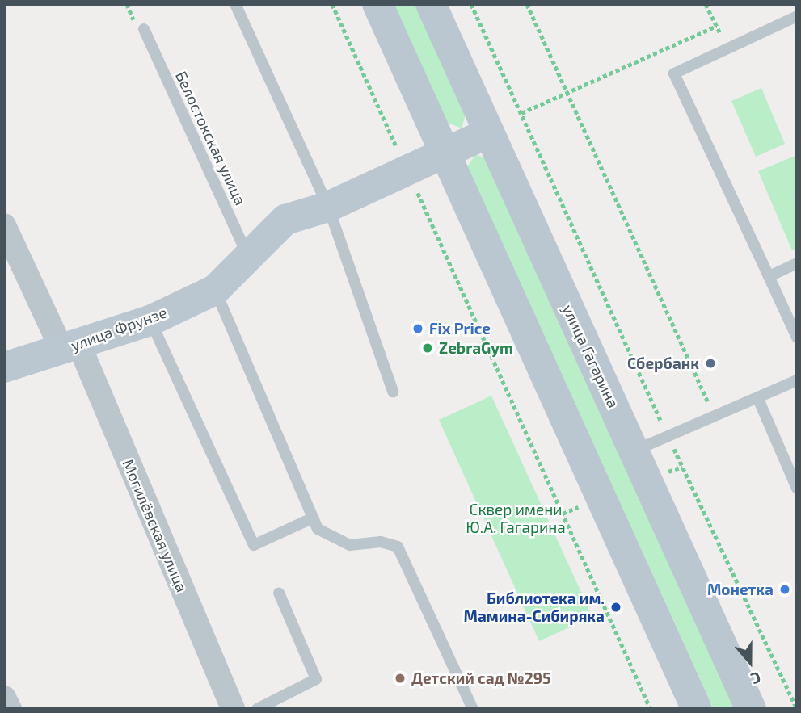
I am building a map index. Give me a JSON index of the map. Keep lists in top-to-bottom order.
{
  "streets": {
    "main road": ["улица Фрунзе", "улица Гагарина"],
    "street": ["Могилёвская улица"],
    "lane": ["Белостокская улица"]
  },
  "crossings": [
    ["Белостокская улица", "улица Фрунзе"],
    ["улица Фрунзе", "улица Гагарина"],
    ["улица Фрунзе", "Могилёвская улица"]
  ],
  "parks": ["Сквер имени Ю.А. Гагарина"],
  "places": [
    "Fix Price",
    "ZebraGym",
    "Сбербанк",
    "Монетка",
    "Библиотека им. Мамина-Сибиряка",
    "Детский сад №295"
  ],
  "north": "bottom"
}
